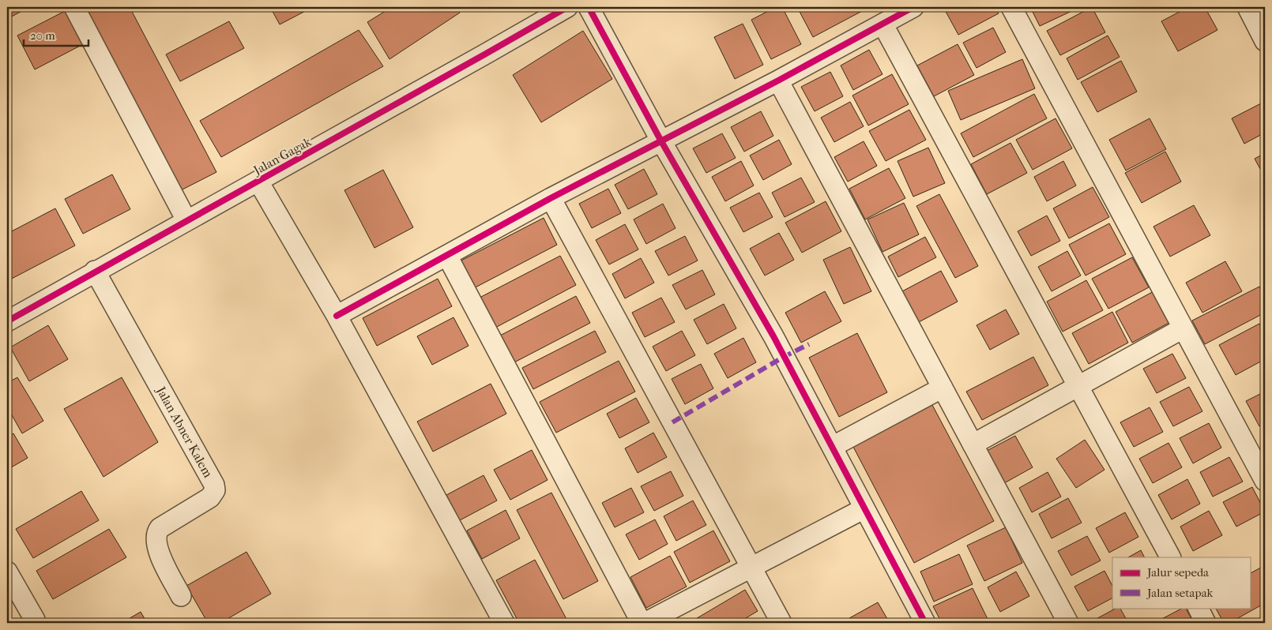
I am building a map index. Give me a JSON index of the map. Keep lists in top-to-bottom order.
{
  "streets": {
    "street": ["Jalan Gagak", "Jalan Abner Kalem"]
  },
  "crossings": [
    ["Jalan Gagak", "Jalan Abner Kalem"]
  ],
  "legend": ["Jalur sepeda", "Jalan setapak"],
  "scale_bar": "20 m"
}
